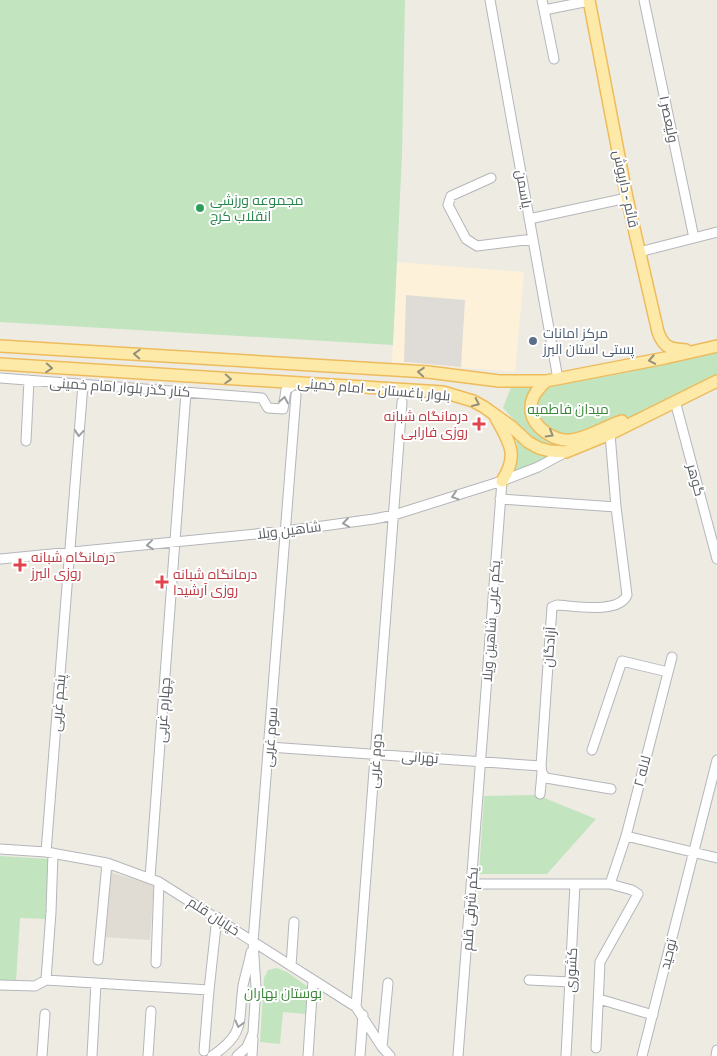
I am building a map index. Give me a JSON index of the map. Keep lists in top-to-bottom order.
{
  "streets": {
    "main road": ["قائم - داریوش", "بلوار باغستان -- امام خمینی"],
    "street": [
      "ولیعصر ۱",
      "یاسمن",
      "کنار گذر بلوار امام خمینی",
      "گوهر",
      "شاهین ویلا",
      "یکم غربی شاهین ویلا",
      "آزادگان",
      "پنجم غربی",
      "چهارم غربی",
      "سوم غربی",
      "تهرانی",
      "دوم غربی",
      "لاله ۲",
      "یکم شرقی قلم",
      "خیابان قلم",
      "توحید",
      "کشوری"
    ]
  },
  "crossings": [
    ["یاسمن", "بلوار باغستان -- امام خمینی"],
    ["قائم - داریوش", "بلوار باغستان -- امام خمینی"],
    ["کنار گذر بلوار امام خمینی", "بلوار باغستان -- امام خمینی"],
    ["کنار گذر بلوار امام خمینی", "پنجم غربی"],
    ["کنار گذر بلوار امام خمینی", "چهارم غربی"],
    ["بلوار باغستان -- امام خمینی", "شاهین ویلا"],
    ["شاهین ویلا", "یکم غربی شاهین ویلا"],
    ["شاهین ویلا", "پنجم غربی"],
    ["شاهین ویلا", "چهارم غربی"],
    ["شاهین ویلا", "سوم غربی"],
    ["شاهین ویلا", "دوم غربی"],
    ["یکم غربی شاهین ویلا", "تهرانی"],
    ["یکم غربی شاهین ویلا", "یکم شرقی قلم"],
    ["آزادگان", "تهرانی"],
    ["پنجم غربی", "خیابان قلم"],
    ["چهارم غربی", "خیابان قلم"],
    ["سوم غربی", "تهرانی"],
    ["سوم غربی", "خیابان قلم"],
    ["تهرانی", "دوم غربی"],
    ["تهرانی", "یکم شرقی قلم"],
    ["دوم غربی", "خیابان قلم"]
  ],
  "one_way": ["شاهین ویلا"],
  "parks": ["میدان فاطمیه", "بوستان بهاران"],
  "places": {
    "other": ["مجموعه ورزشی انقلاب کرج", "مرکز امانات پستی استان البرز"],
    "health": ["درمانگاه شبانه روزی فارابی", "درمانگاه شبانه روزی البرز", "درمانگاه شبانه روزی آرشیدا"]
  }
}
